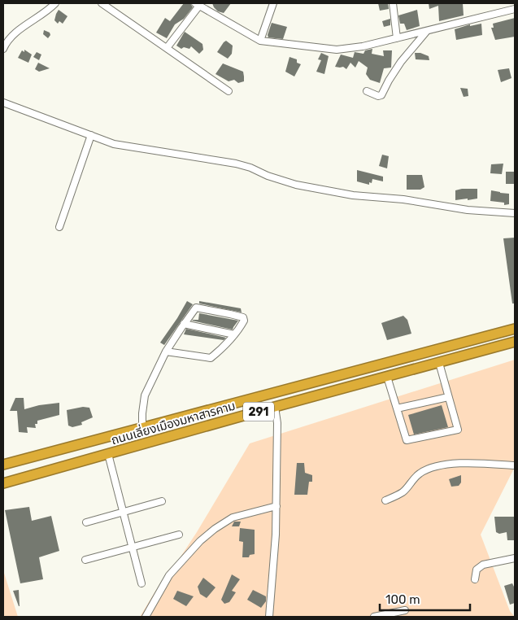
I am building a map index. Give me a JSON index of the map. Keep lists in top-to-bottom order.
{
  "streets": {
    "highway": ["291", "ถนนเลี่ยงเมืองมหาสารคาม"]
  },
  "scale_bar": "100 m"
}
